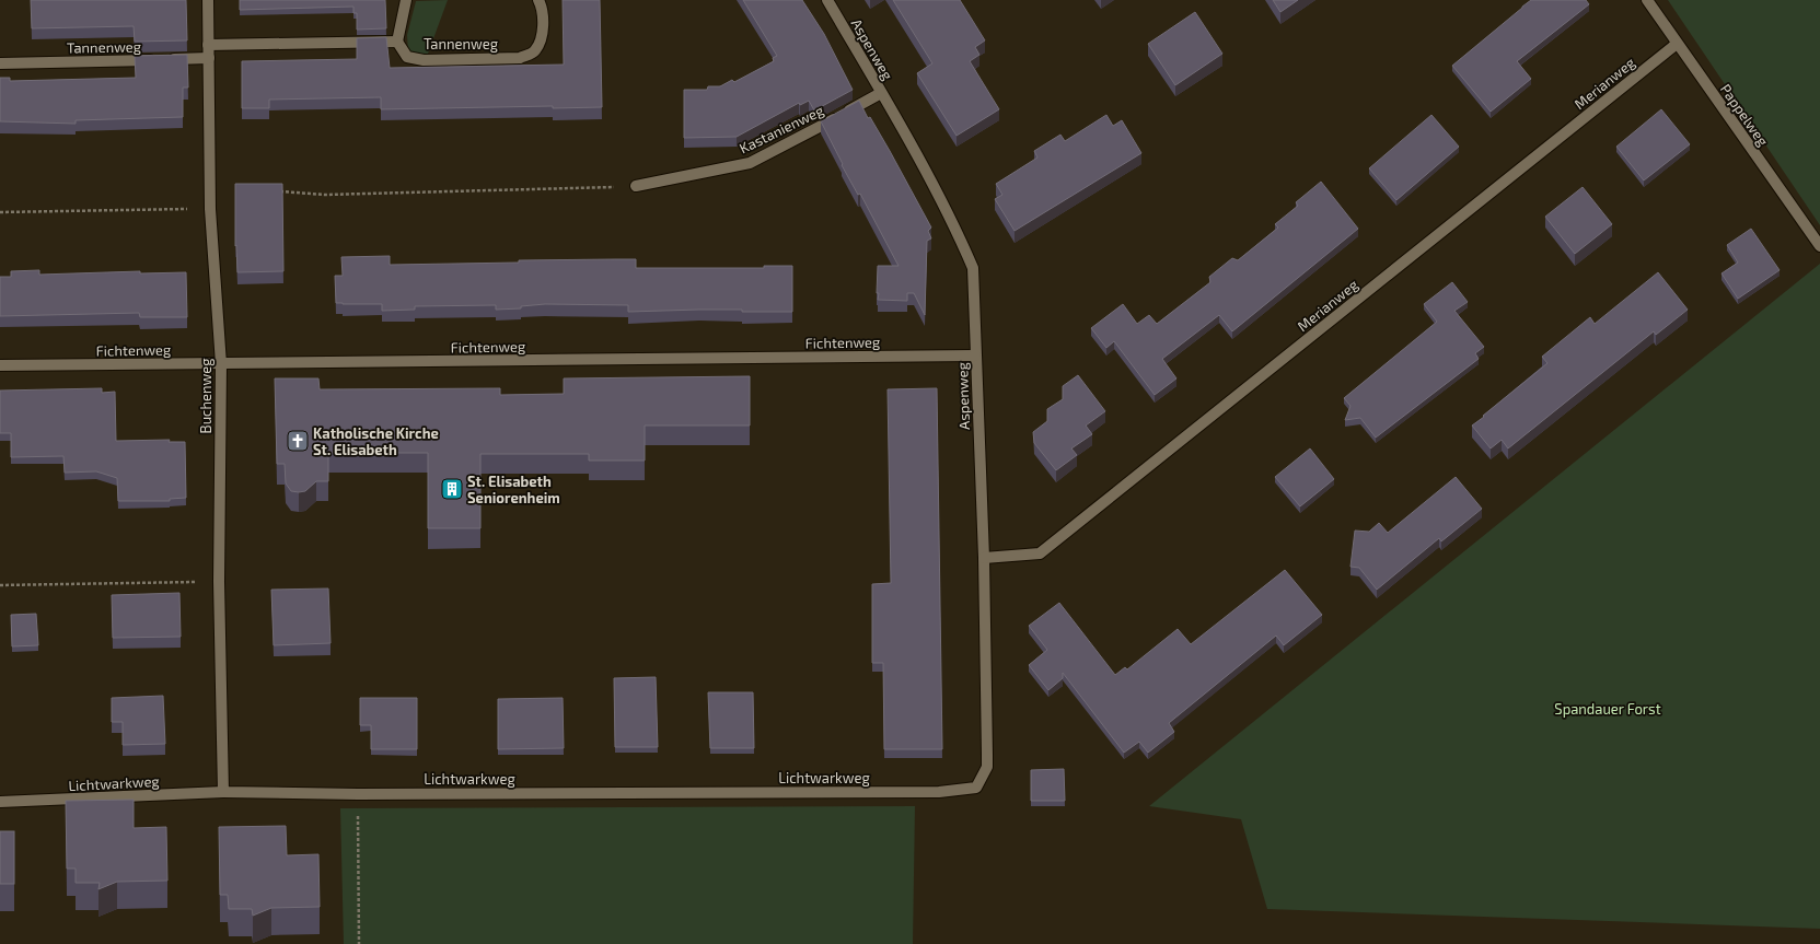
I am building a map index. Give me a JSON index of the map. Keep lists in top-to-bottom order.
{
  "streets": {
    "street": [
      "Tannenweg",
      "Aspenweg",
      "Merianweg",
      "Pappelweg",
      "Kastanienweg",
      "Fichtenweg",
      "Buchenweg",
      "Lichtwarkweg"
    ]
  },
  "crossings": [
    ["Tannenweg", "Buchenweg"],
    ["Aspenweg", "Merianweg"],
    ["Aspenweg", "Kastanienweg"],
    ["Aspenweg", "Fichtenweg"],
    ["Aspenweg", "Lichtwarkweg"],
    ["Merianweg", "Pappelweg"],
    ["Fichtenweg", "Buchenweg"],
    ["Buchenweg", "Lichtwarkweg"]
  ],
  "parks": ["Spandauer Forst"],
  "places": {
    "church": ["Katholische Kirche St. Elisabeth"],
    "building": ["St. Elisabeth Seniorenheim"]
  }
}
